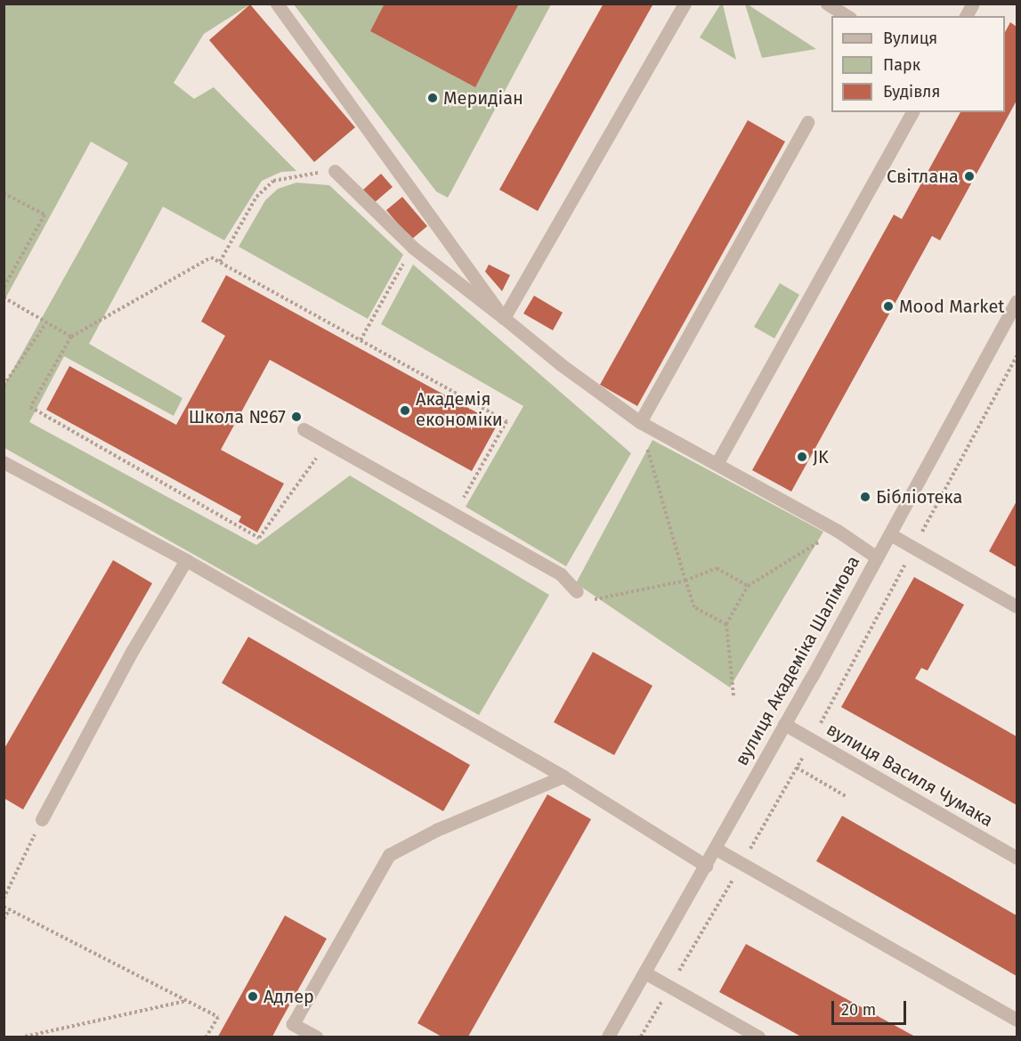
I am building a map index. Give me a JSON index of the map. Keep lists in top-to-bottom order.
{
  "streets": {
    "street": ["вулиця Академіка Шалімова", "вулиця Василя Чумака"]
  },
  "crossings": [
    ["вулиця Академіка Шалімова", "вулиця Василя Чумака"]
  ],
  "places": [
    "Меридіан",
    "Світлана",
    "Mood Market",
    "Академія економіки",
    "Школа №67",
    "JK",
    "Бібліотека",
    "Адлер"
  ],
  "legend": ["Вулиця", "Парк", "Будівля"],
  "scale_bar": "20 m"
}
